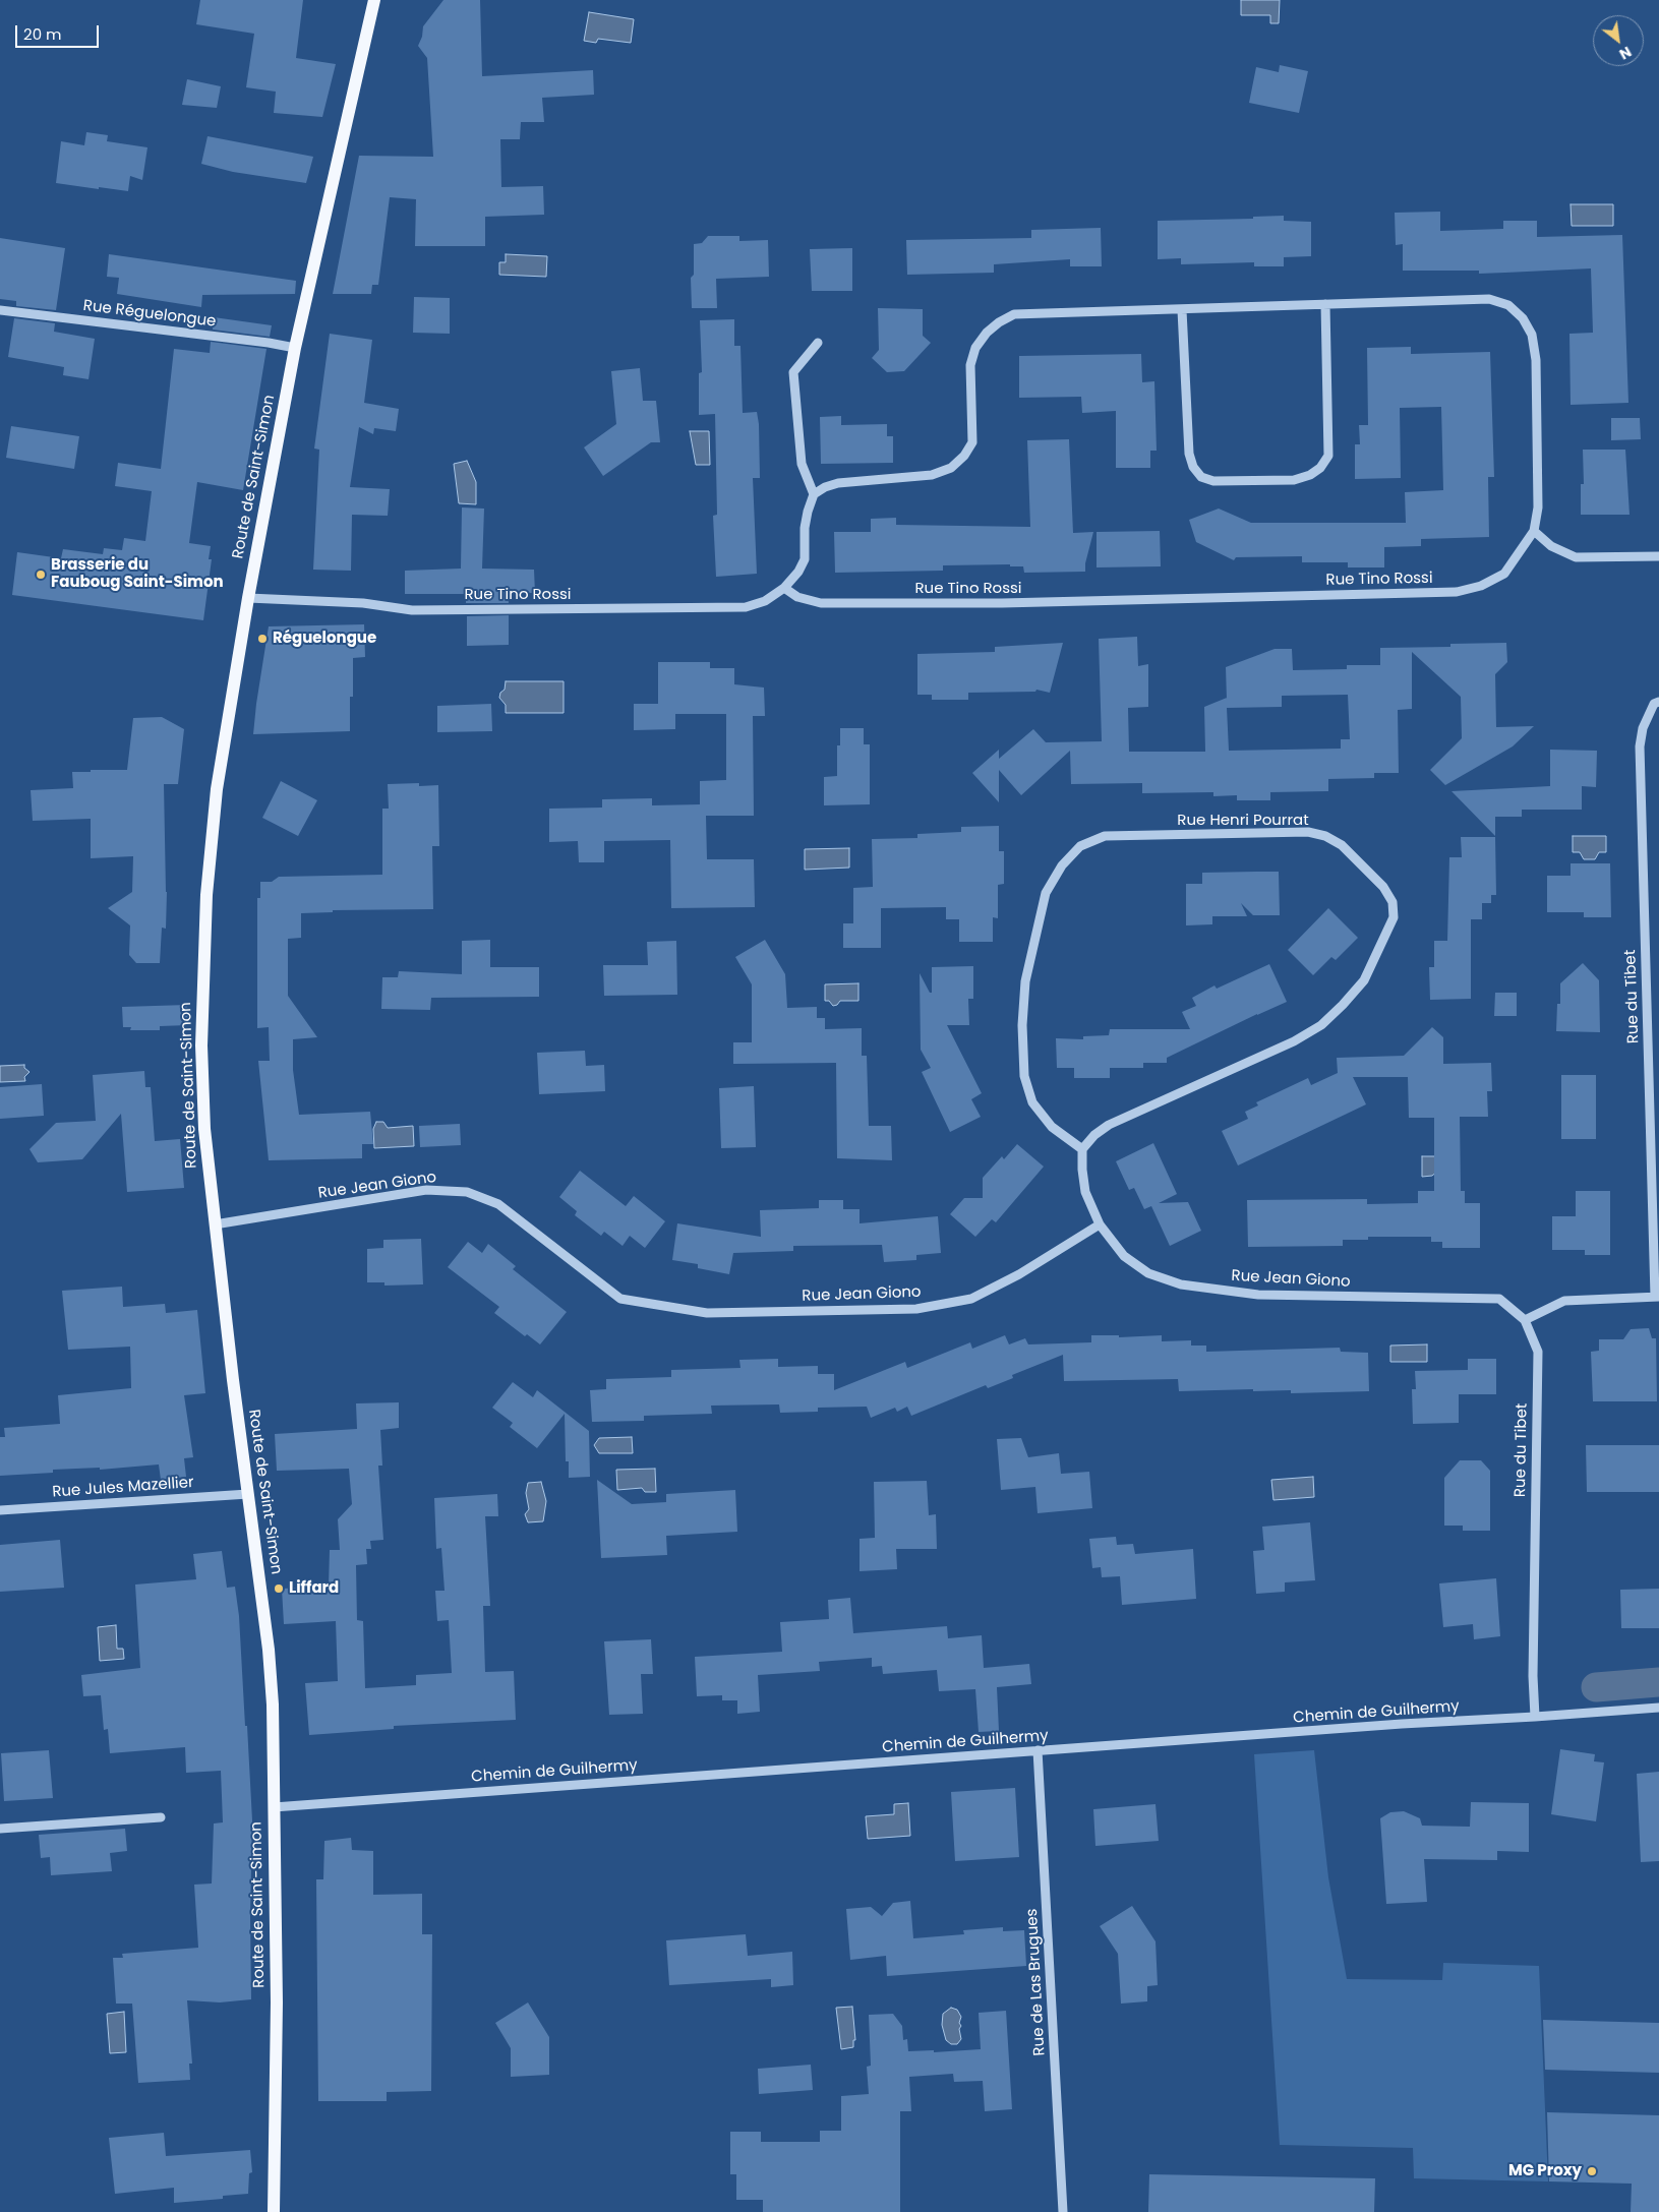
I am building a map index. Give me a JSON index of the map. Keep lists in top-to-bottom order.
{
  "streets": {
    "main road": ["Route de Saint-Simon"],
    "street": [
      "Rue Réguelongue",
      "Rue Tino Rossi",
      "Rue Henri Pourrat",
      "Rue du Tibet",
      "Rue Jean Giono",
      "Rue Jules Mazellier",
      "Chemin de Guilhermy",
      "Rue de Las Brugues"
    ]
  },
  "crossings": [
    ["Rue Réguelongue", "Route de Saint-Simon"],
    ["Route de Saint-Simon", "Rue Tino Rossi"],
    ["Route de Saint-Simon", "Rue Jean Giono"],
    ["Route de Saint-Simon", "Rue Jules Mazellier"],
    ["Route de Saint-Simon", "Chemin de Guilhermy"],
    ["Rue du Tibet", "Rue Jean Giono"],
    ["Rue du Tibet", "Chemin de Guilhermy"],
    ["Chemin de Guilhermy", "Rue de Las Brugues"]
  ],
  "places": [
    "Brasserie du Fauboug Saint-Simon",
    "Réguelongue",
    "Liffard",
    "MG Proxy"
  ],
  "scale_bar": "20 m",
  "north": "bottom right"
}
